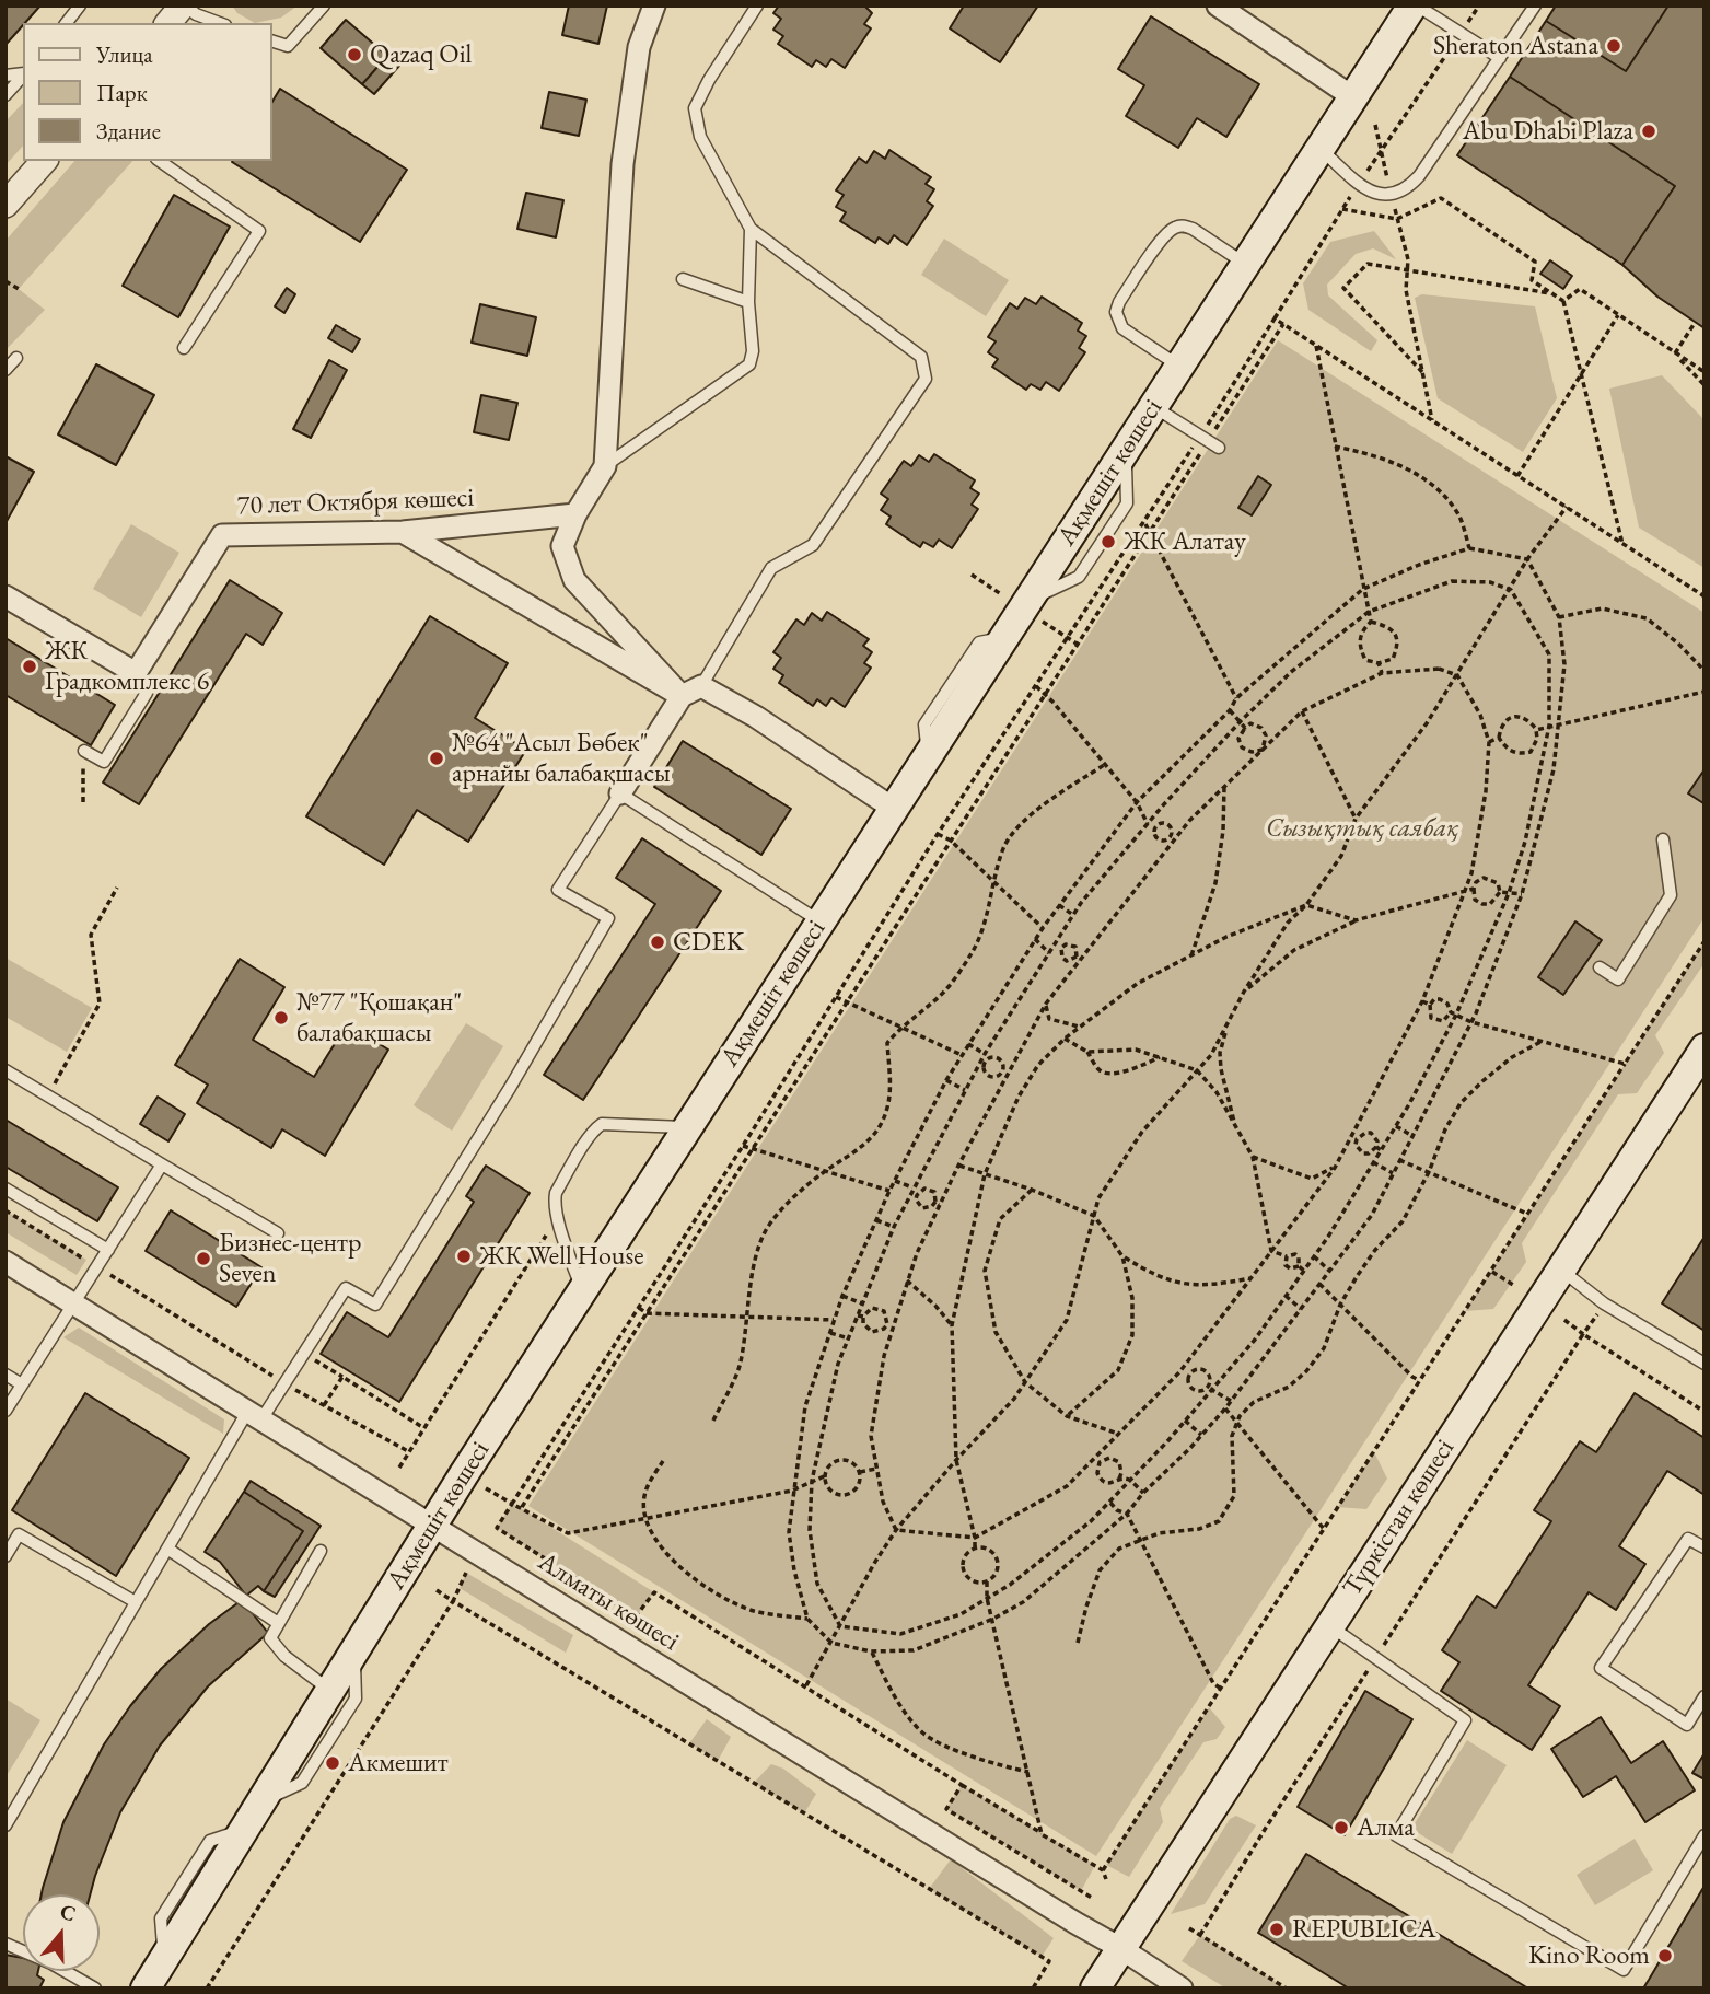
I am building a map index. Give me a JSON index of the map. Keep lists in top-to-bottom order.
{
  "streets": {
    "main road": ["Ақмешіт көшесі", "Түркістан көшесі"],
    "street": ["70 лет Октября көшесі", "Алматы көшесі"]
  },
  "crossings": [
    ["Ақмешіт көшесі", "Алматы көшесі"],
    ["Түркістан көшесі", "Алматы көшесі"]
  ],
  "parks": ["Сызықтық саябақ"],
  "places": [
    "Sheraton Astana",
    "Qazaq Oil",
    "Abu Dhabi Plaza",
    "ЖК Алатау",
    "ЖК Градкомплекс 6",
    "№64 \"Асыл Бөбек\" арнайы балабақшасы",
    "CDEK",
    "№77 \"Қошақан\" балабақшасы",
    "ЖК Well House",
    "Бизнес-центр Seven",
    "Акмешит",
    "Алма",
    "REPUBLICA",
    "Kino Room"
  ],
  "legend": ["Улица", "Парк", "Здание"],
  "north": "top"
}
